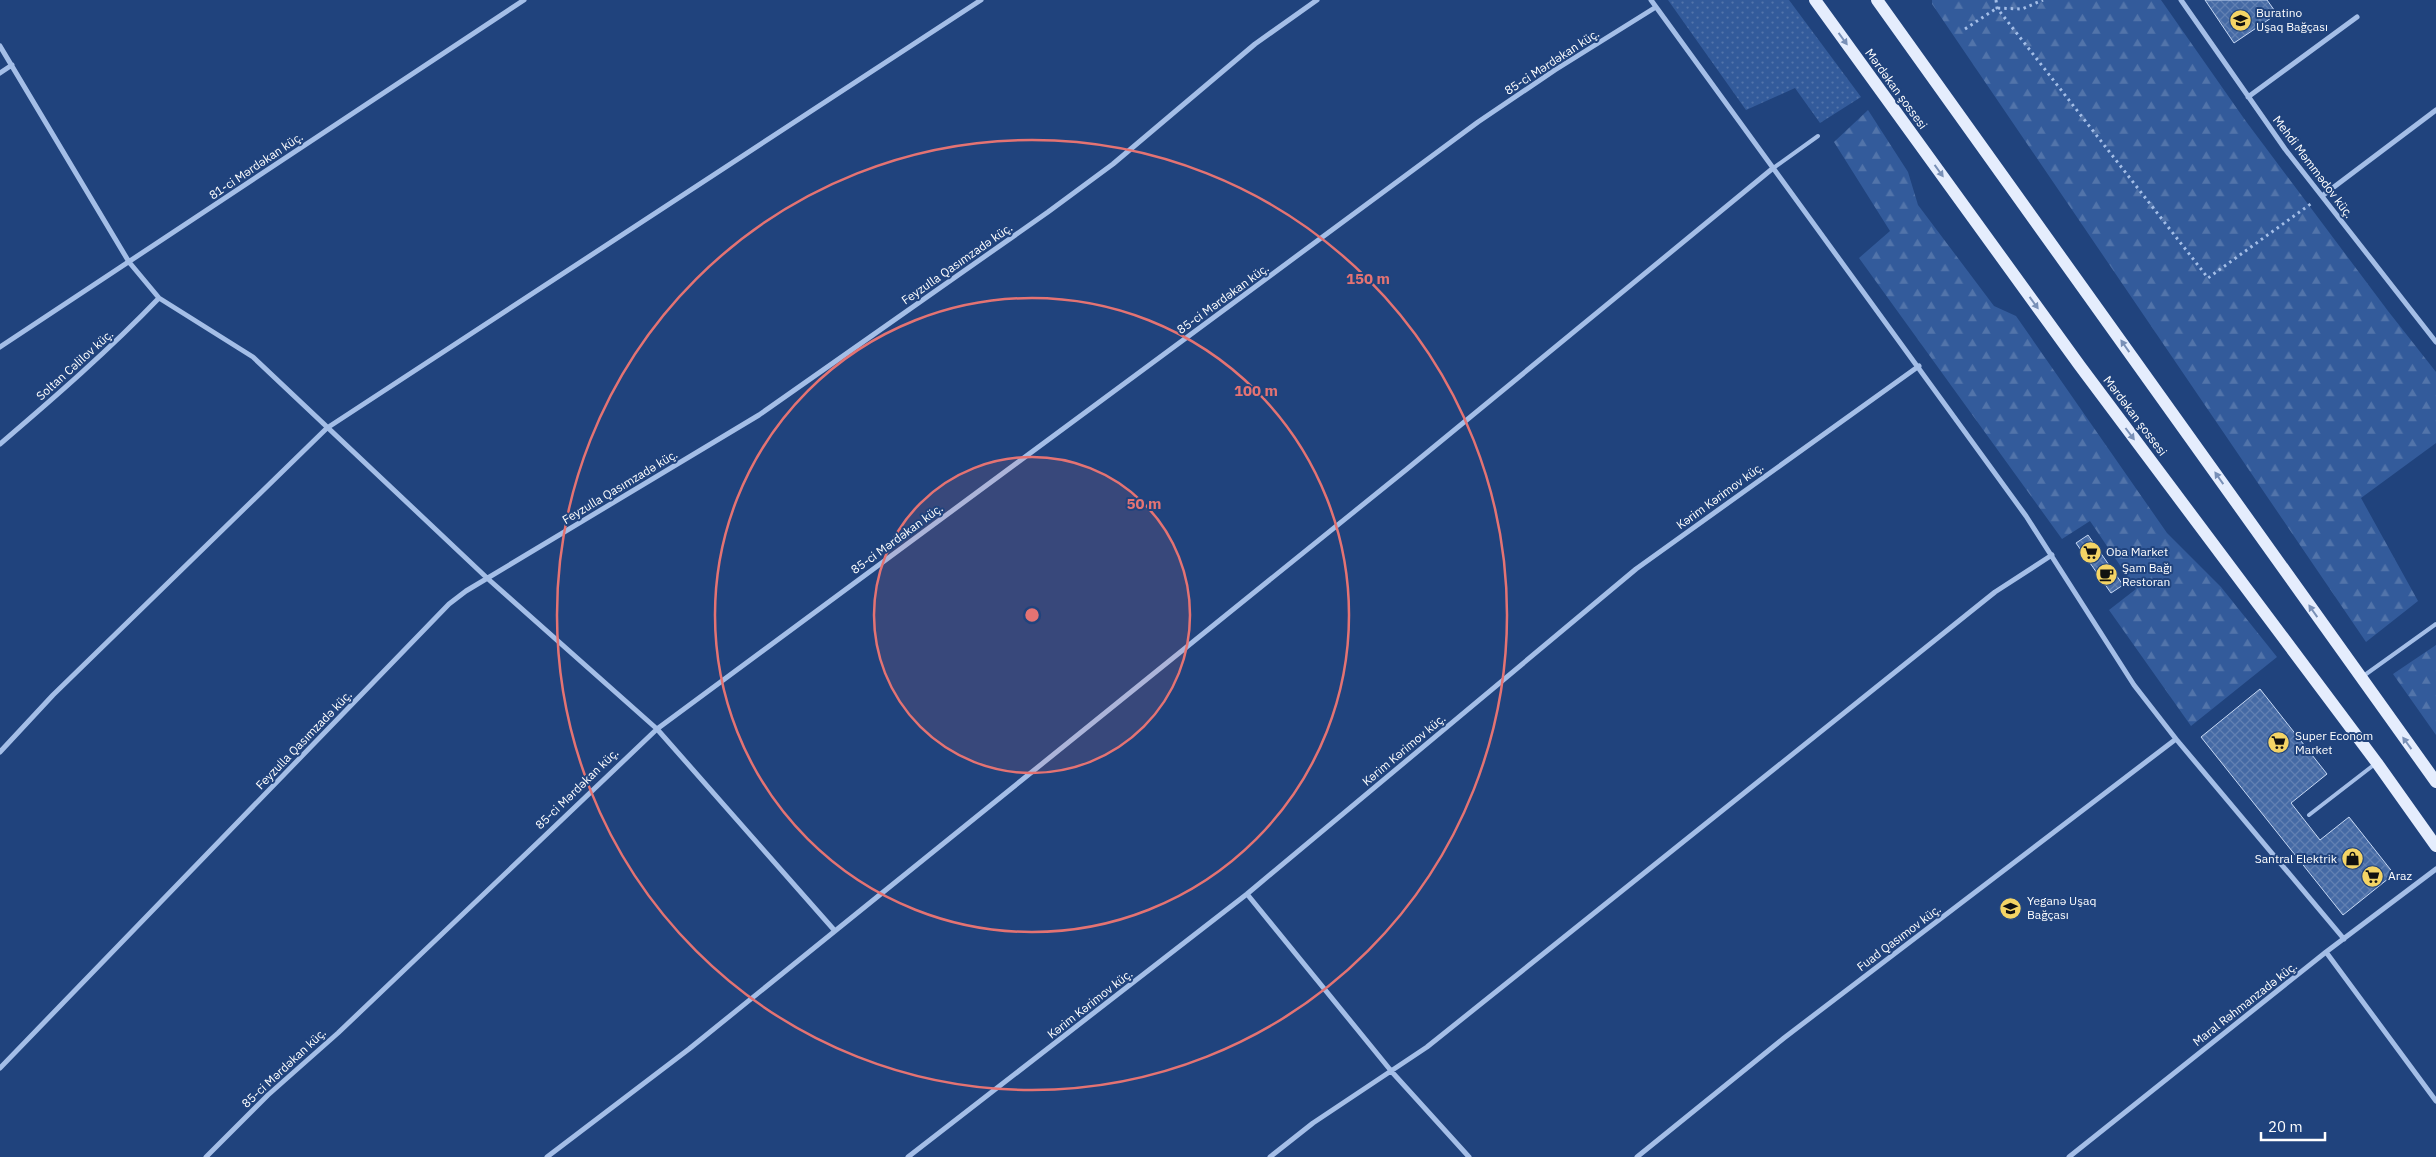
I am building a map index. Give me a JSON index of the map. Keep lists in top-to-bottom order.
{
  "streets": {
    "main road": ["Mərdəkan şossesi"],
    "street": [
      "85-ci Mərdəkan küç.",
      "81-ci Mərdəkan küç.",
      "Mehdi Məmmədov küç.",
      "Feyzulla Qasımzadə küç.",
      "Soltan Cəlilov küç.",
      "Kərim Kərimov küç.",
      "Fuad Qasımov küç.",
      "Maral Rəhmanzadə küç."
    ]
  },
  "places": {
    "school or university": ["Buratino Uşaq Bağçası", "Yeganə Uşaq Bağçası"],
    "supermarket": ["Oba Market", "Super Econom Market", "Araz"],
    "cafe": ["Şam Bağı Restoran"],
    "shop": ["Santral Elektrik"]
  },
  "scale_bar": "20 m",
  "rings": ["150 m", "100 m", "50 m"]
}
